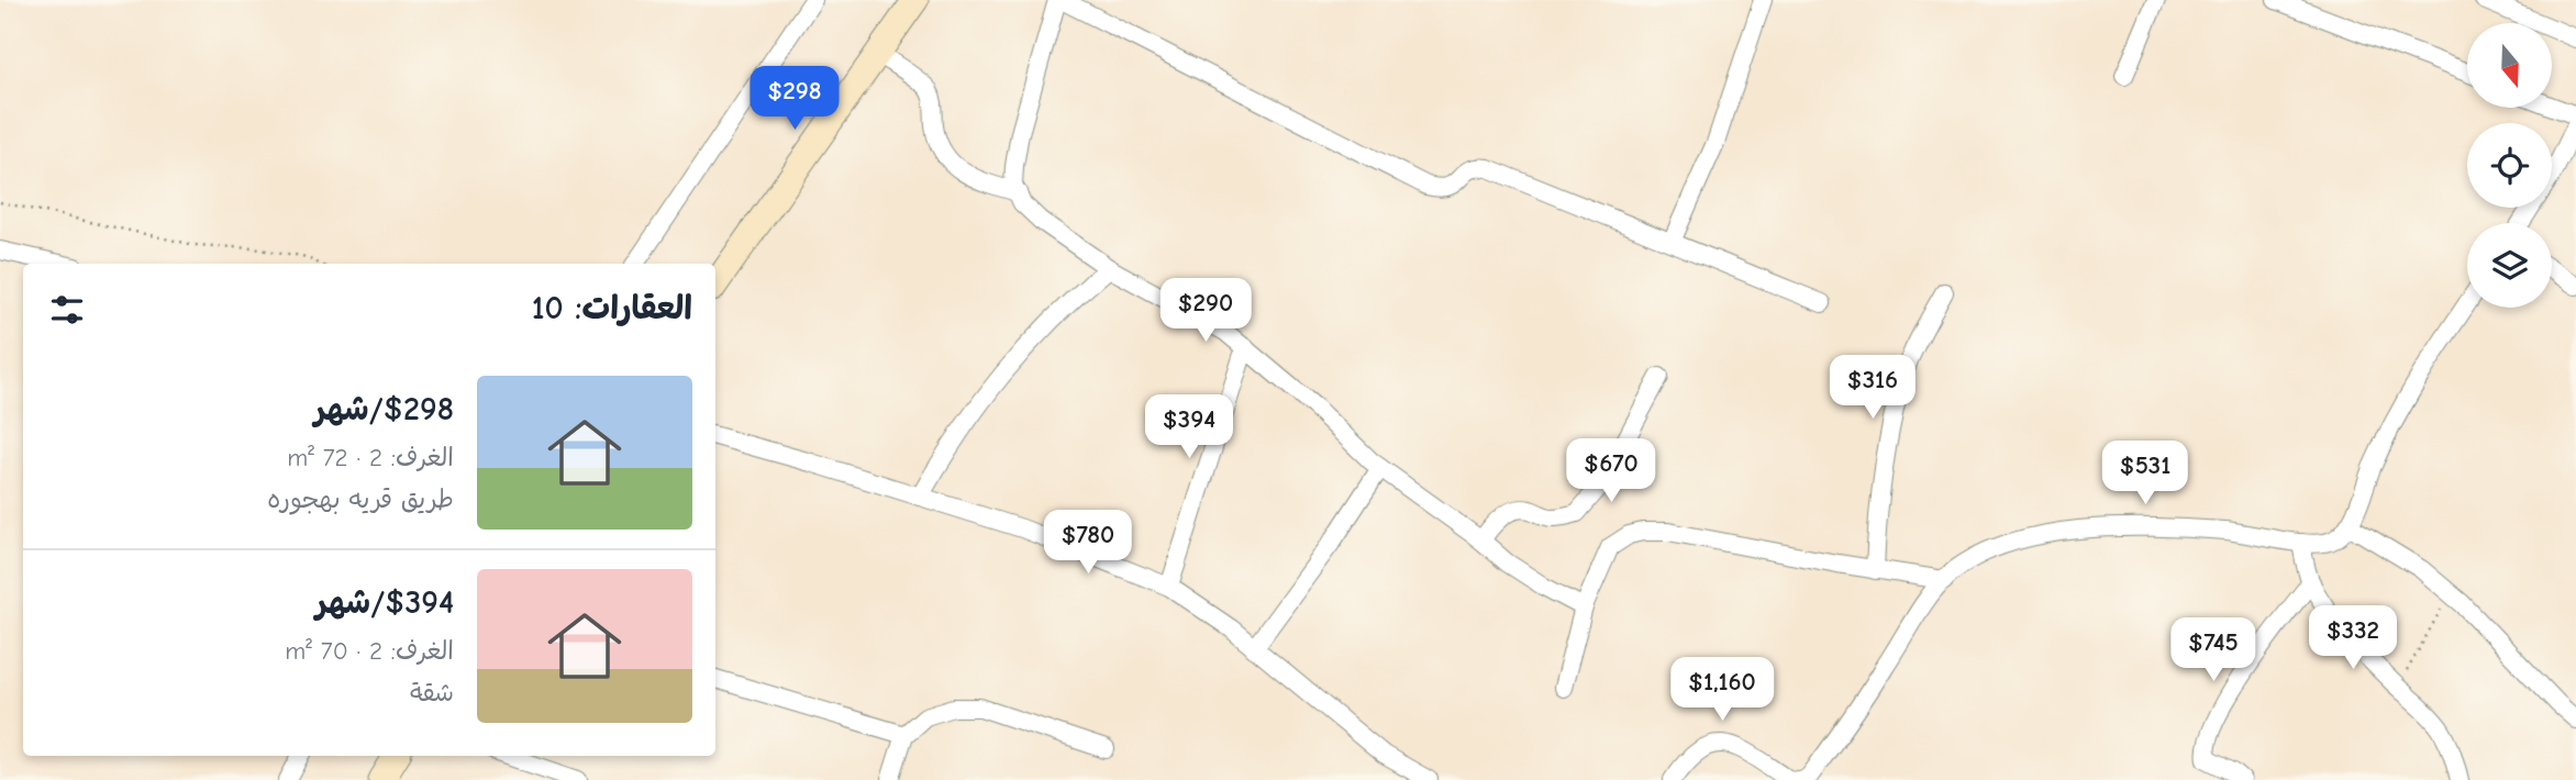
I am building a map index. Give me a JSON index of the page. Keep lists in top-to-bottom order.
{
  "north": "bottom",
  "page": {
    "price": [
      "$298",
      "$290",
      "$316",
      "$394",
      "$670",
      "$531",
      "$780",
      "$332",
      "$745",
      "$1,160"
    ],
    "heading": "العقارات: 10",
    "list": [
      {
        "name": "$298/شهر",
        "note": "الغرف: 2 · 72 m² · طريق قريه بهجوره"
      },
      {
        "name": "$394/شهر",
        "note": "الغرف: 2 · 70 m² · شقة"
      }
    ]
  }
}
